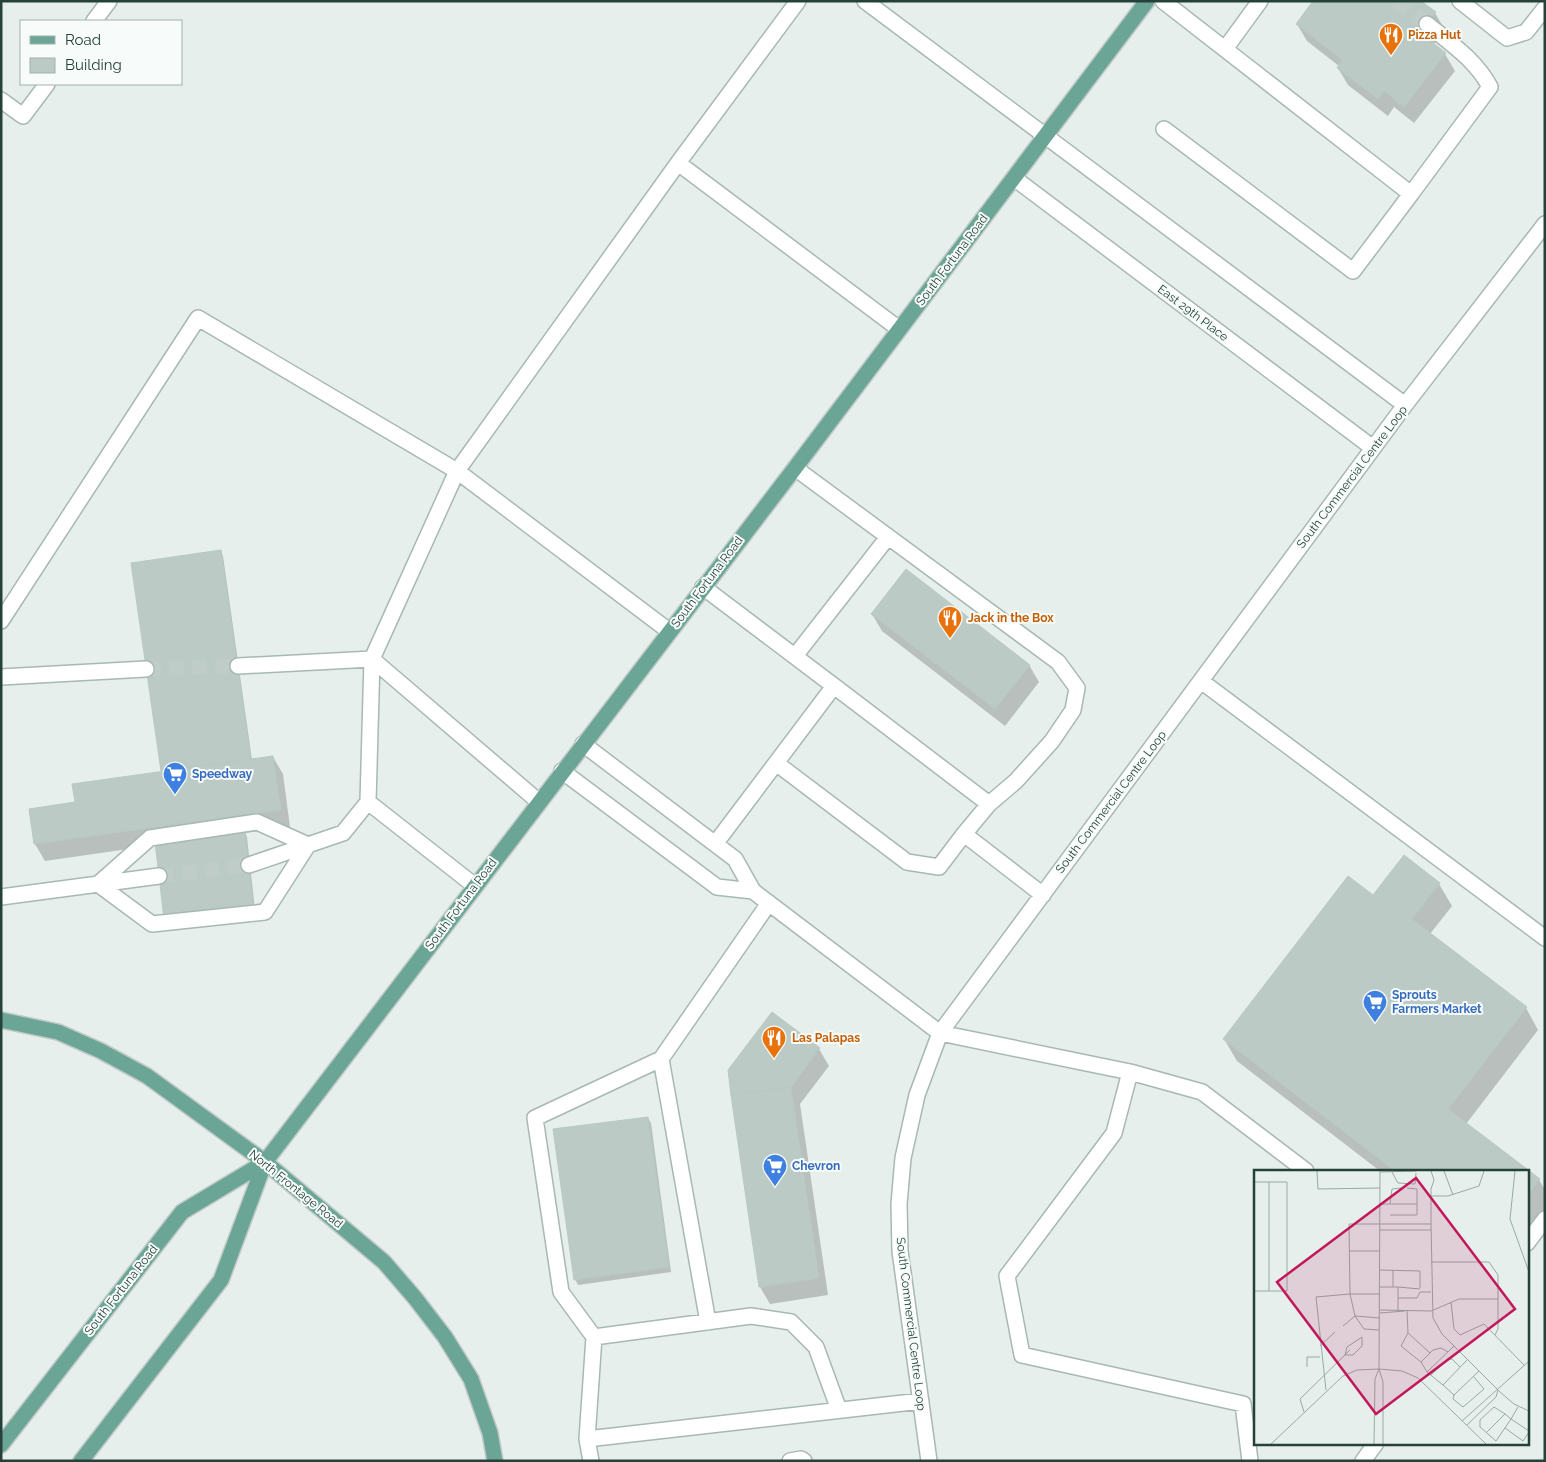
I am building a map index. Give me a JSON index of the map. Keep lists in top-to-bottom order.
{
  "streets": {
    "main road": ["South Fortuna Road", "North Frontage Road"],
    "street": ["East 29th Place", "South Commercial Centre Loop"]
  },
  "crossings": [
    ["South Fortuna Road", "East 29th Place"],
    ["South Fortuna Road", "North Frontage Road"],
    ["East 29th Place", "South Commercial Centre Loop"]
  ],
  "places": {
    "restaurant": ["Pizza Hut", "Jack in the Box", "Las Palapas"],
    "supermarket": ["Speedway", "Sprouts Farmers Market", "Chevron"]
  },
  "legend": ["Road", "Building"]
}
